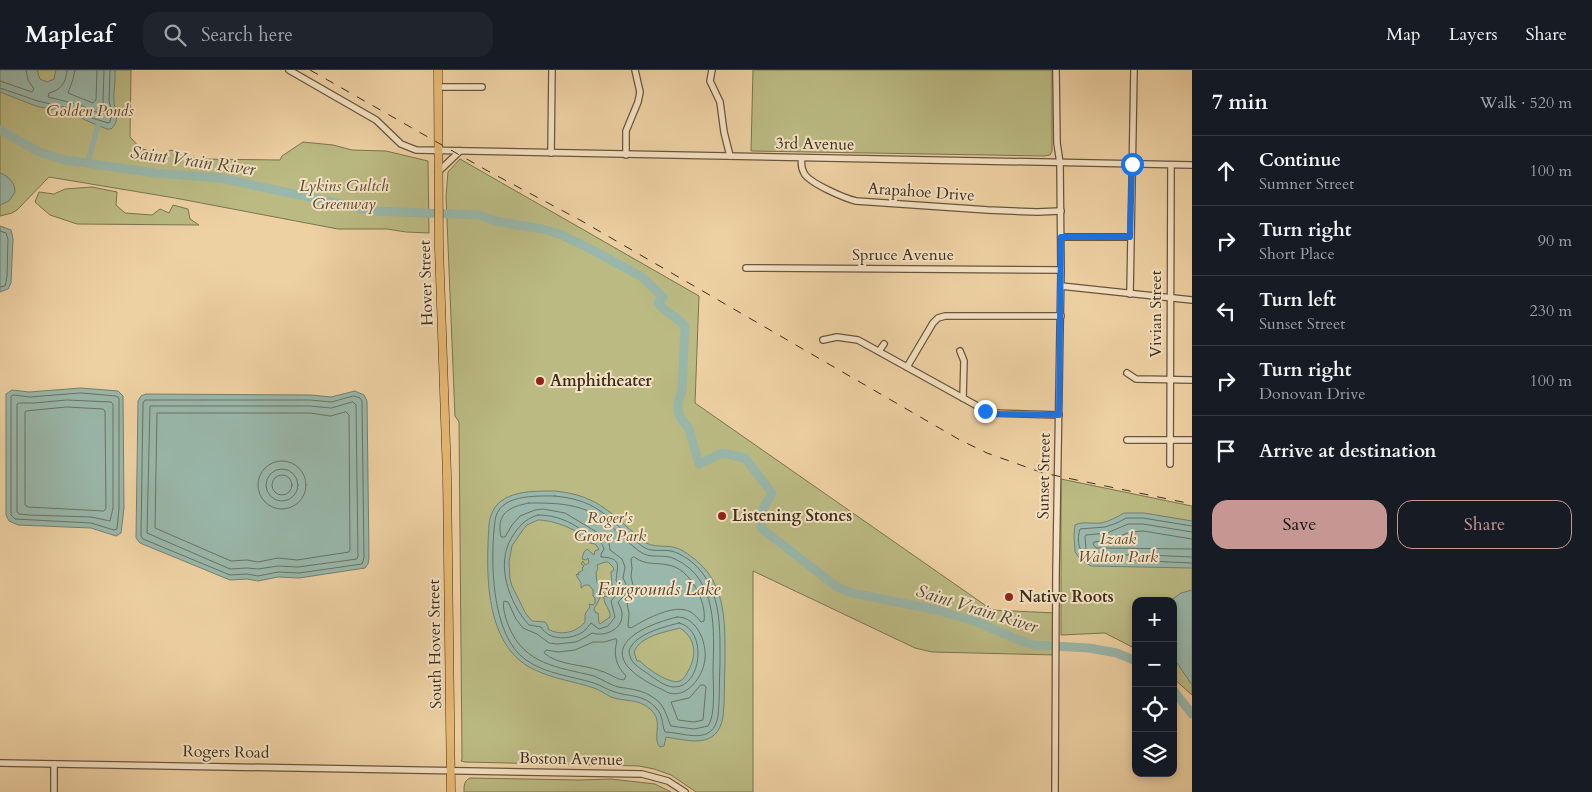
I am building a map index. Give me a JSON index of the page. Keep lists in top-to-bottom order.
{
  "streets": {
    "main road": ["Hover Street", "South Hover Street"],
    "street": [
      "3rd Avenue",
      "Arapahoe Drive",
      "Spruce Avenue",
      "Vivian Street",
      "Sunset Street",
      "Rogers Road",
      "Boston Avenue"
    ]
  },
  "crossings": [
    ["3rd Avenue", "Arapahoe Drive"],
    ["3rd Avenue", "Hover Street"],
    ["3rd Avenue", "Vivian Street"],
    ["3rd Avenue", "Sunset Street"],
    ["Arapahoe Drive", "Sunset Street"],
    ["Spruce Avenue", "Sunset Street"],
    ["Hover Street", "South Hover Street"],
    ["South Hover Street", "Rogers Road"],
    ["South Hover Street", "Boston Avenue"],
    ["Rogers Road", "Boston Avenue"]
  ],
  "water": ["Saint Vrain River", "Fairgrounds Lake"],
  "parks": [
    "Golden Ponds",
    "Lykins Gultch Greenway",
    "Roger's Grove Park",
    "Izaak Walton Park"
  ],
  "places": ["Amphitheater", "Listening Stones", "Native Roots"],
  "page": {
    "header": "Mapleaf",
    "search": "Search here",
    "nav": ["Map", "Layers", "Share"],
    "heading": ["7 min", "Walk · 520 m"],
    "list": [
      ["Continue", "Sumner Street", "100 m"],
      ["Turn right", "Short Place", "90 m"],
      ["Turn left", "Sunset Street", "230 m"],
      ["Turn right", "Donovan Drive", "100 m"],
      "Arrive at destination"
    ],
    "buttons": ["Save", "Share"],
    "map_buttons": ["+", "−"]
  }
}
